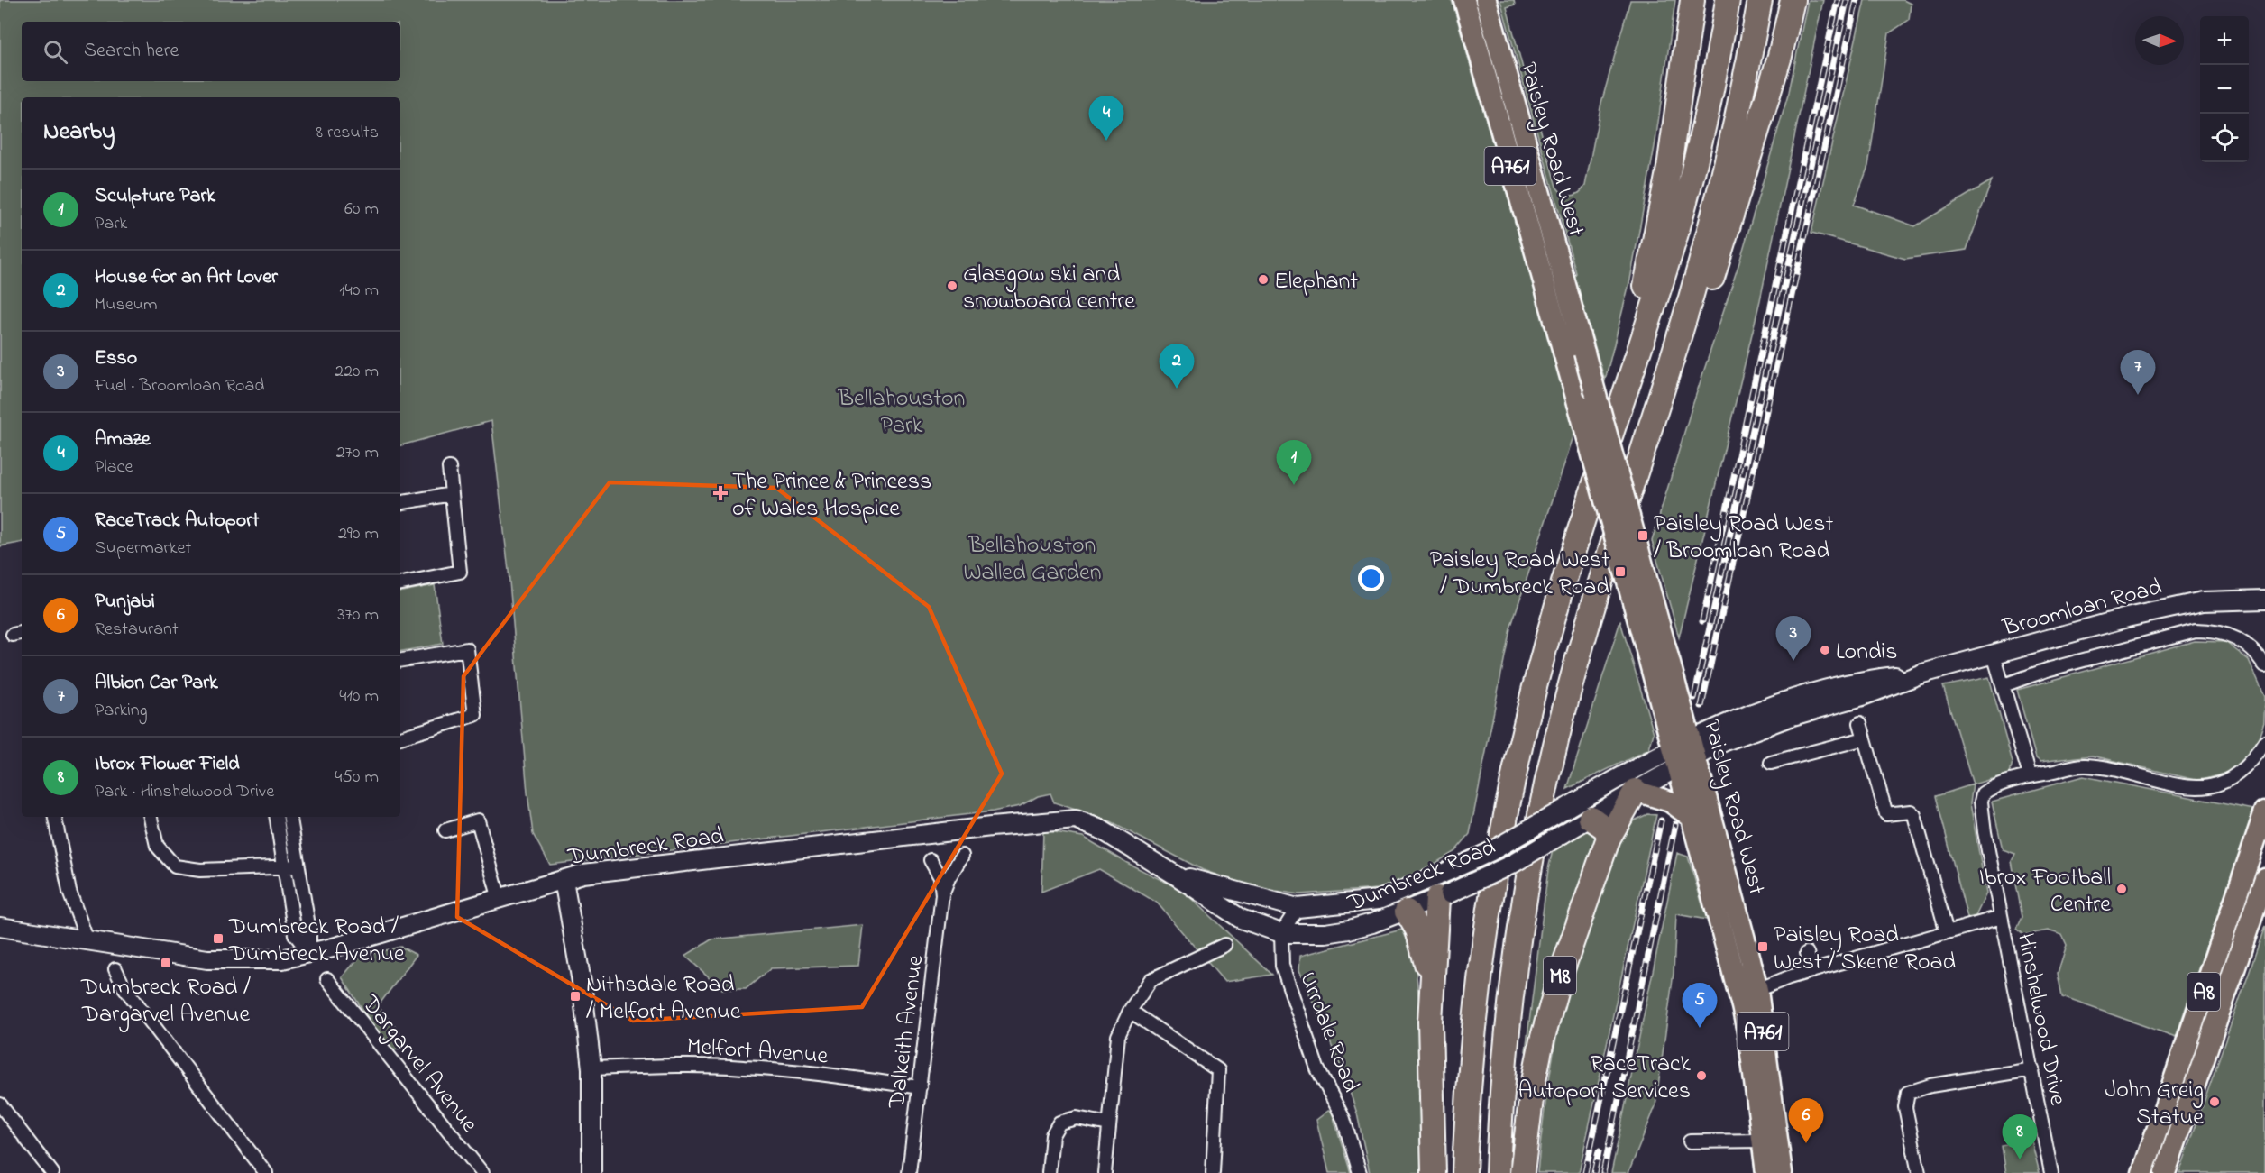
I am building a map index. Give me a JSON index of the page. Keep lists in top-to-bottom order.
{
  "streets": {
    "highway": ["M8"],
    "main road": [
      "Paisley Road West",
      "A761",
      "Broomloan Road",
      "Dumbreck Road",
      "A8"
    ],
    "street": [
      "Hinshelwood Drive",
      "Dalkeith Avenue",
      "Urrdale Road",
      "Melfort Avenue",
      "Dargarvel Avenue"
    ]
  },
  "crossings": [
    ["Paisley Road West", "Broomloan Road"],
    ["Paisley Road West", "Dumbreck Road"],
    ["Broomloan Road", "Dumbreck Road"],
    ["Dumbreck Road", "M8"],
    ["Dumbreck Road", "Urrdale Road"],
    ["Dalkeith Avenue", "Melfort Avenue"]
  ],
  "parks": ["Bellahouston Park", "Bellahouston Walled Garden"],
  "places": {
    "other": [
      "Elephant",
      "Glasgow ski and snowboard centre",
      "Londis",
      "Ibrox Football Centre",
      "RaceTrack Autoport Services",
      "John Greig Statue"
    ],
    "health": ["The Prince & Princess of Wales Hospice"],
    "transit": [
      "Paisley Road West / Broomloan Road",
      "Paisley Road West / Dumbreck Road",
      "Dumbreck Road / Dumbreck Avenue",
      "Paisley Road West / Skene Road",
      "Dumbreck Road / Dargarvel Avenue",
      "Nithsdale Road / Melfort Avenue"
    ]
  },
  "north": "right",
  "page": {
    "map_buttons": ["+", "−"],
    "search": "Search here",
    "pins": [
      "4",
      "2",
      "7",
      "1",
      "3",
      "5",
      "6",
      "8"
    ],
    "heading": ["Nearby", "8 results"],
    "list": [
      {
        "mark": "1",
        "name": "Sculpture Park",
        "note": "Park",
        "value": "60 m"
      },
      {
        "mark": "2",
        "name": "House for an Art Lover",
        "note": "Museum",
        "value": "140 m"
      },
      {
        "mark": "3",
        "name": "Esso",
        "note": "Fuel · Broomloan Road",
        "value": "220 m"
      },
      {
        "mark": "4",
        "name": "Amaze",
        "note": "Place",
        "value": "270 m"
      },
      {
        "mark": "5",
        "name": "RaceTrack Autoport",
        "note": "Supermarket",
        "value": "290 m"
      },
      {
        "mark": "6",
        "name": "Punjabi",
        "note": "Restaurant",
        "value": "370 m"
      },
      {
        "mark": "7",
        "name": "Albion Car Park",
        "note": "Parking",
        "value": "410 m"
      },
      {
        "mark": "8",
        "name": "Ibrox Flower Field",
        "note": "Park · Hinshelwood Drive",
        "value": "450 m"
      }
    ]
  }
}
